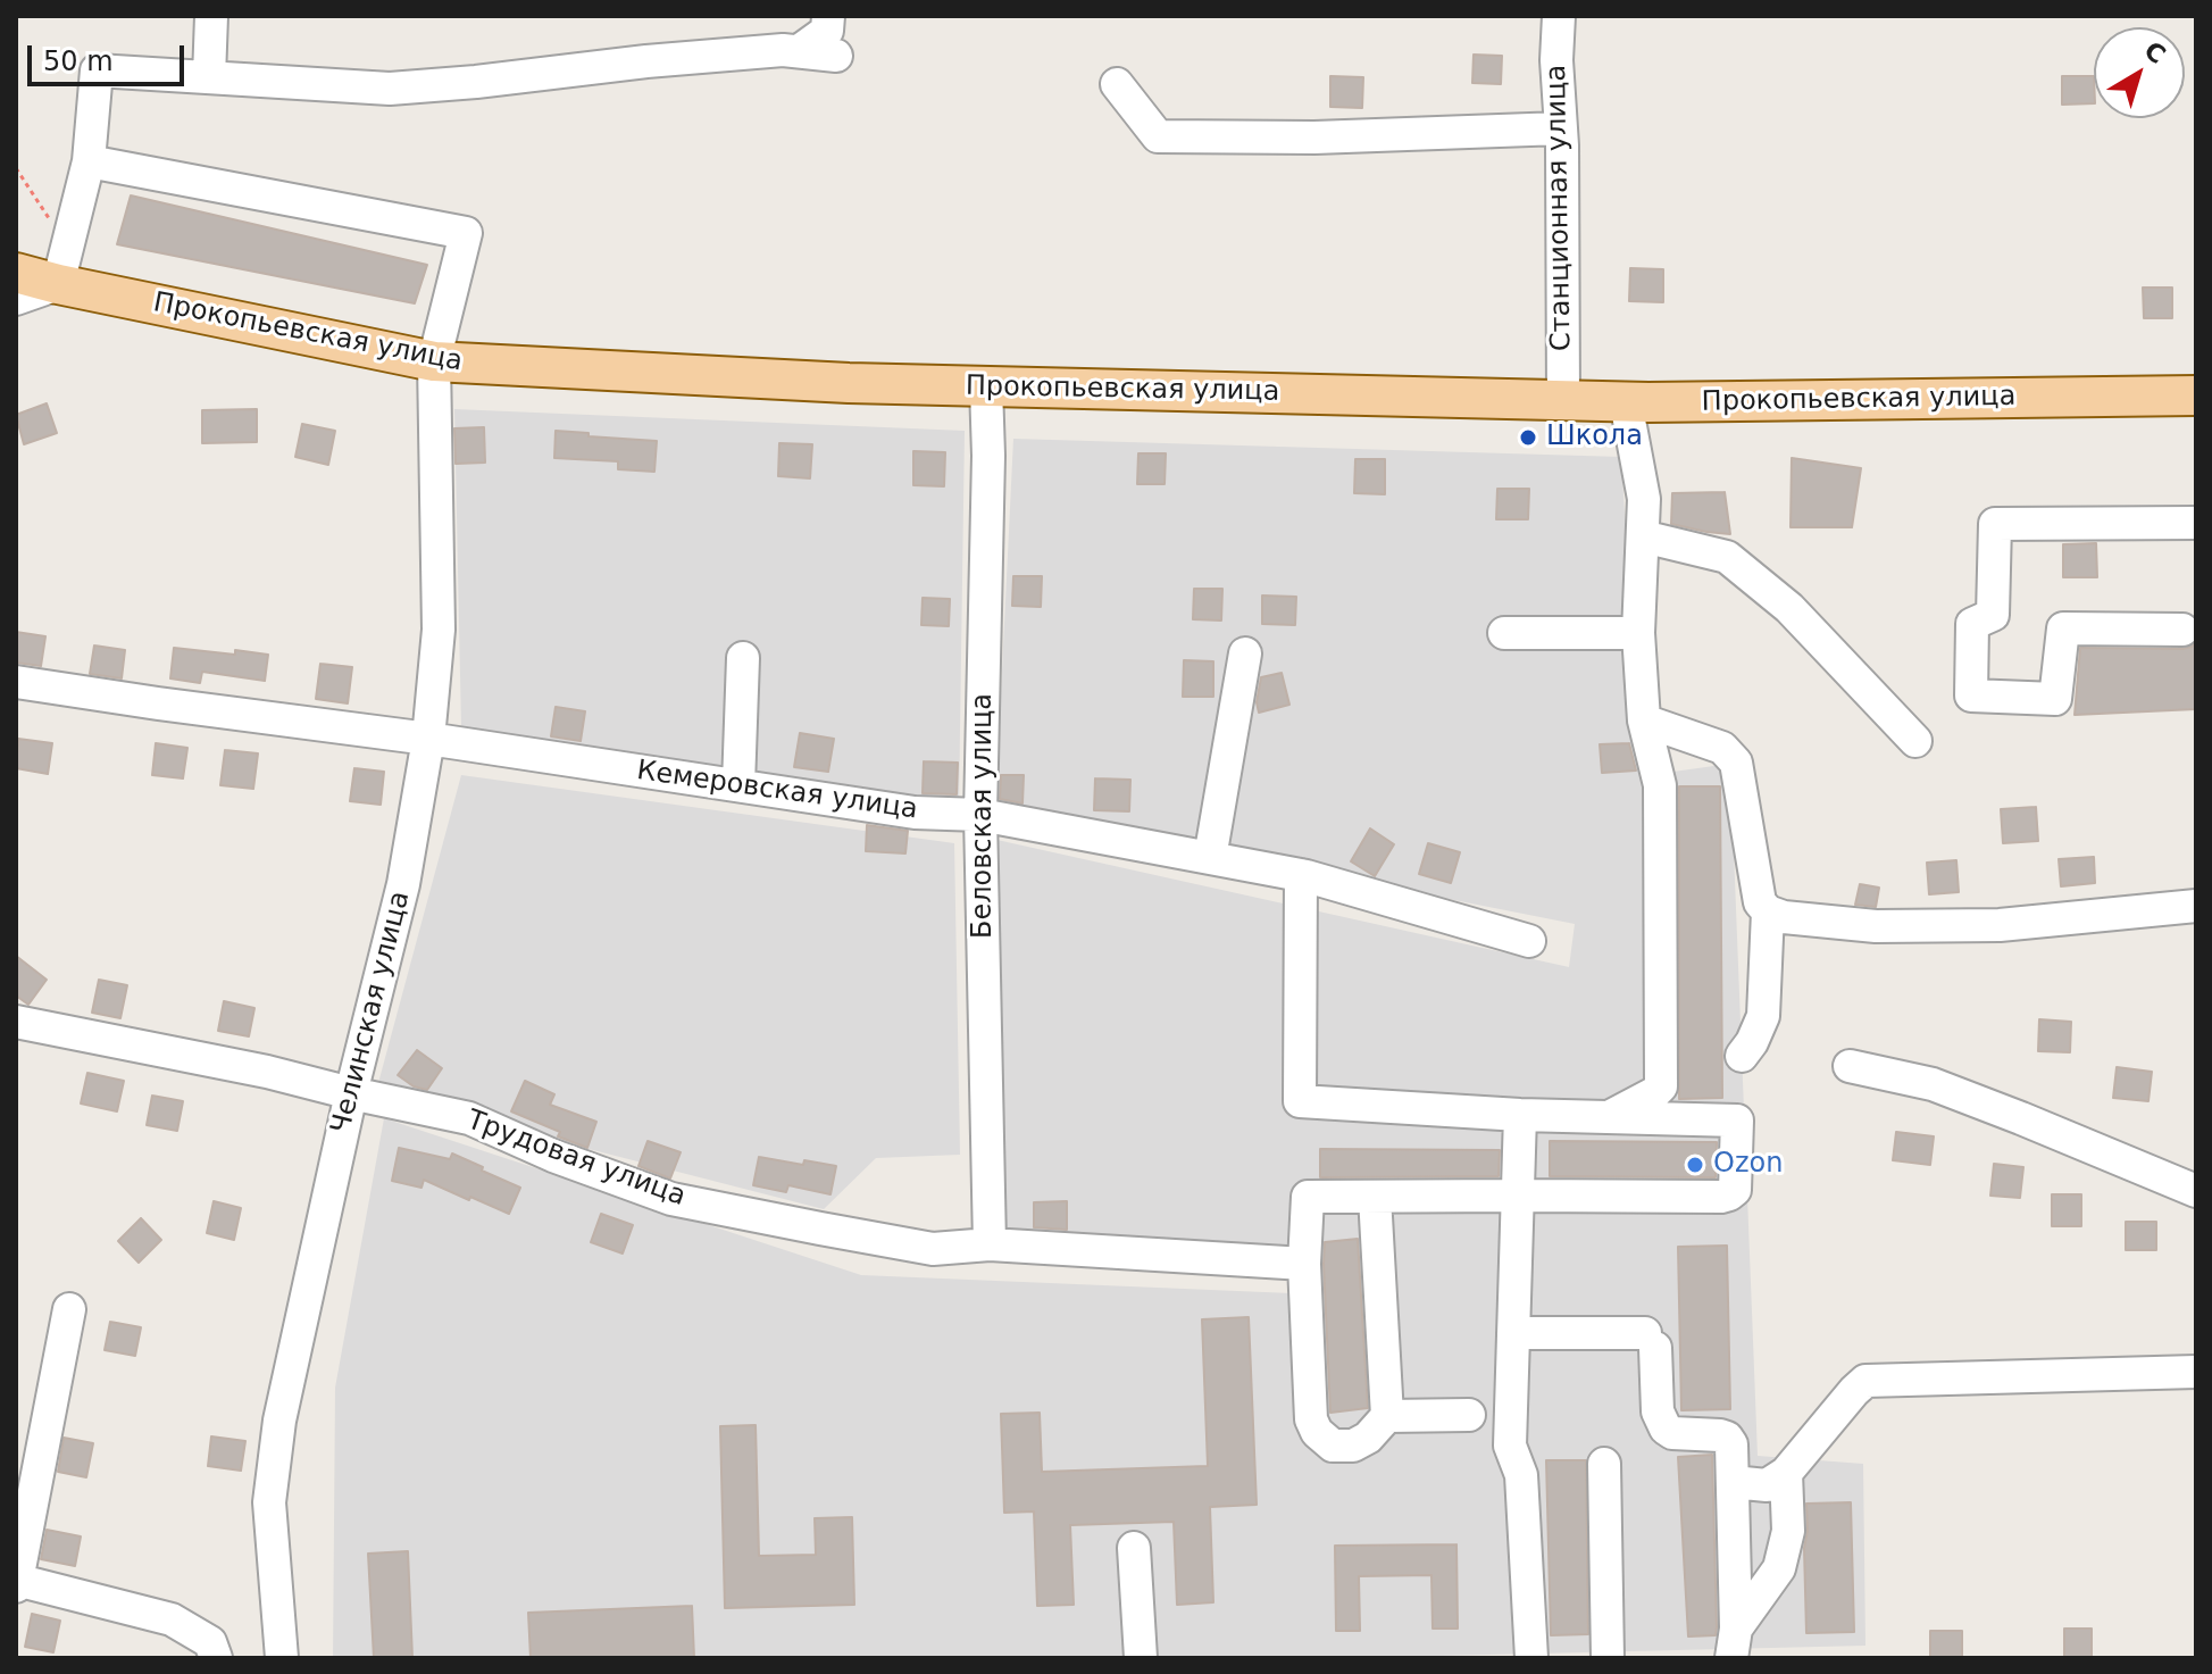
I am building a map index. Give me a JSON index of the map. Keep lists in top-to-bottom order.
{
  "streets": {
    "main road": ["Прокопьевская улица"],
    "street": [
      "Станционная улица",
      "Кемеровская улица",
      "Беловская улица",
      "Челинская улица",
      "Трудовая улица"
    ]
  },
  "crossings": [
    ["Станционная улица", "Прокопьевская улица"],
    ["Прокопьевская улица", "Беловская улица"],
    ["Прокопьевская улица", "Челинская улица"],
    ["Кемеровская улица", "Беловская улица"],
    ["Кемеровская улица", "Челинская улица"],
    ["Беловская улица", "Трудовая улица"],
    ["Челинская улица", "Трудовая улица"]
  ],
  "places": ["Школа", "Ozon"],
  "scale_bar": "50 m",
  "north": "top right"
}
